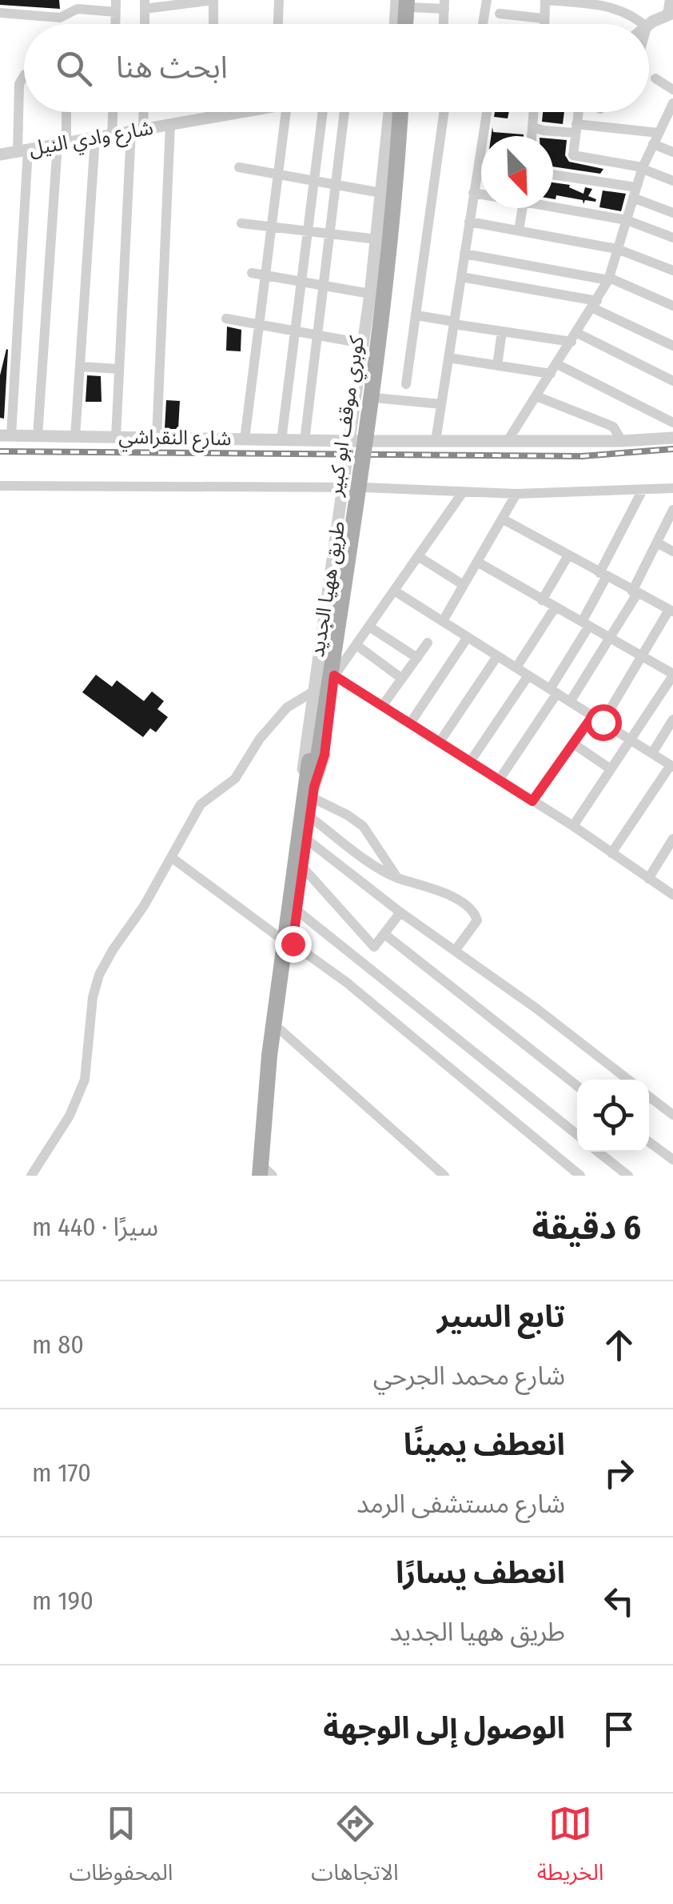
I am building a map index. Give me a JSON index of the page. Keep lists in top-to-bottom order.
{
  "streets": {
    "main road": ["كوبري موقف ابو كبير", "طريق ههيا الجديد"],
    "street": ["شارع وادي النيل", "شارع النقراشي"]
  },
  "crossings": [
    ["كوبري موقف ابو كبير", "طريق ههيا الجديد"],
    ["شارع النقراشي", "طريق ههيا الجديد"]
  ],
  "north": "bottom right",
  "page": {
    "search": "ابحث هنا",
    "heading": ["6 دقيقة", "سيرًا · 440 m"],
    "list": [
      ["تابع السير", "شارع محمد الجرحي", "80 m"],
      ["انعطف يمينًا", "شارع مستشفى الرمد", "170 m"],
      ["انعطف يسارًا", "طريق ههيا الجديد", "190 m"],
      "الوصول إلى الوجهة"
    ],
    "nav": ["الخريطة", "الاتجاهات", "المحفوظات"]
  }
}
